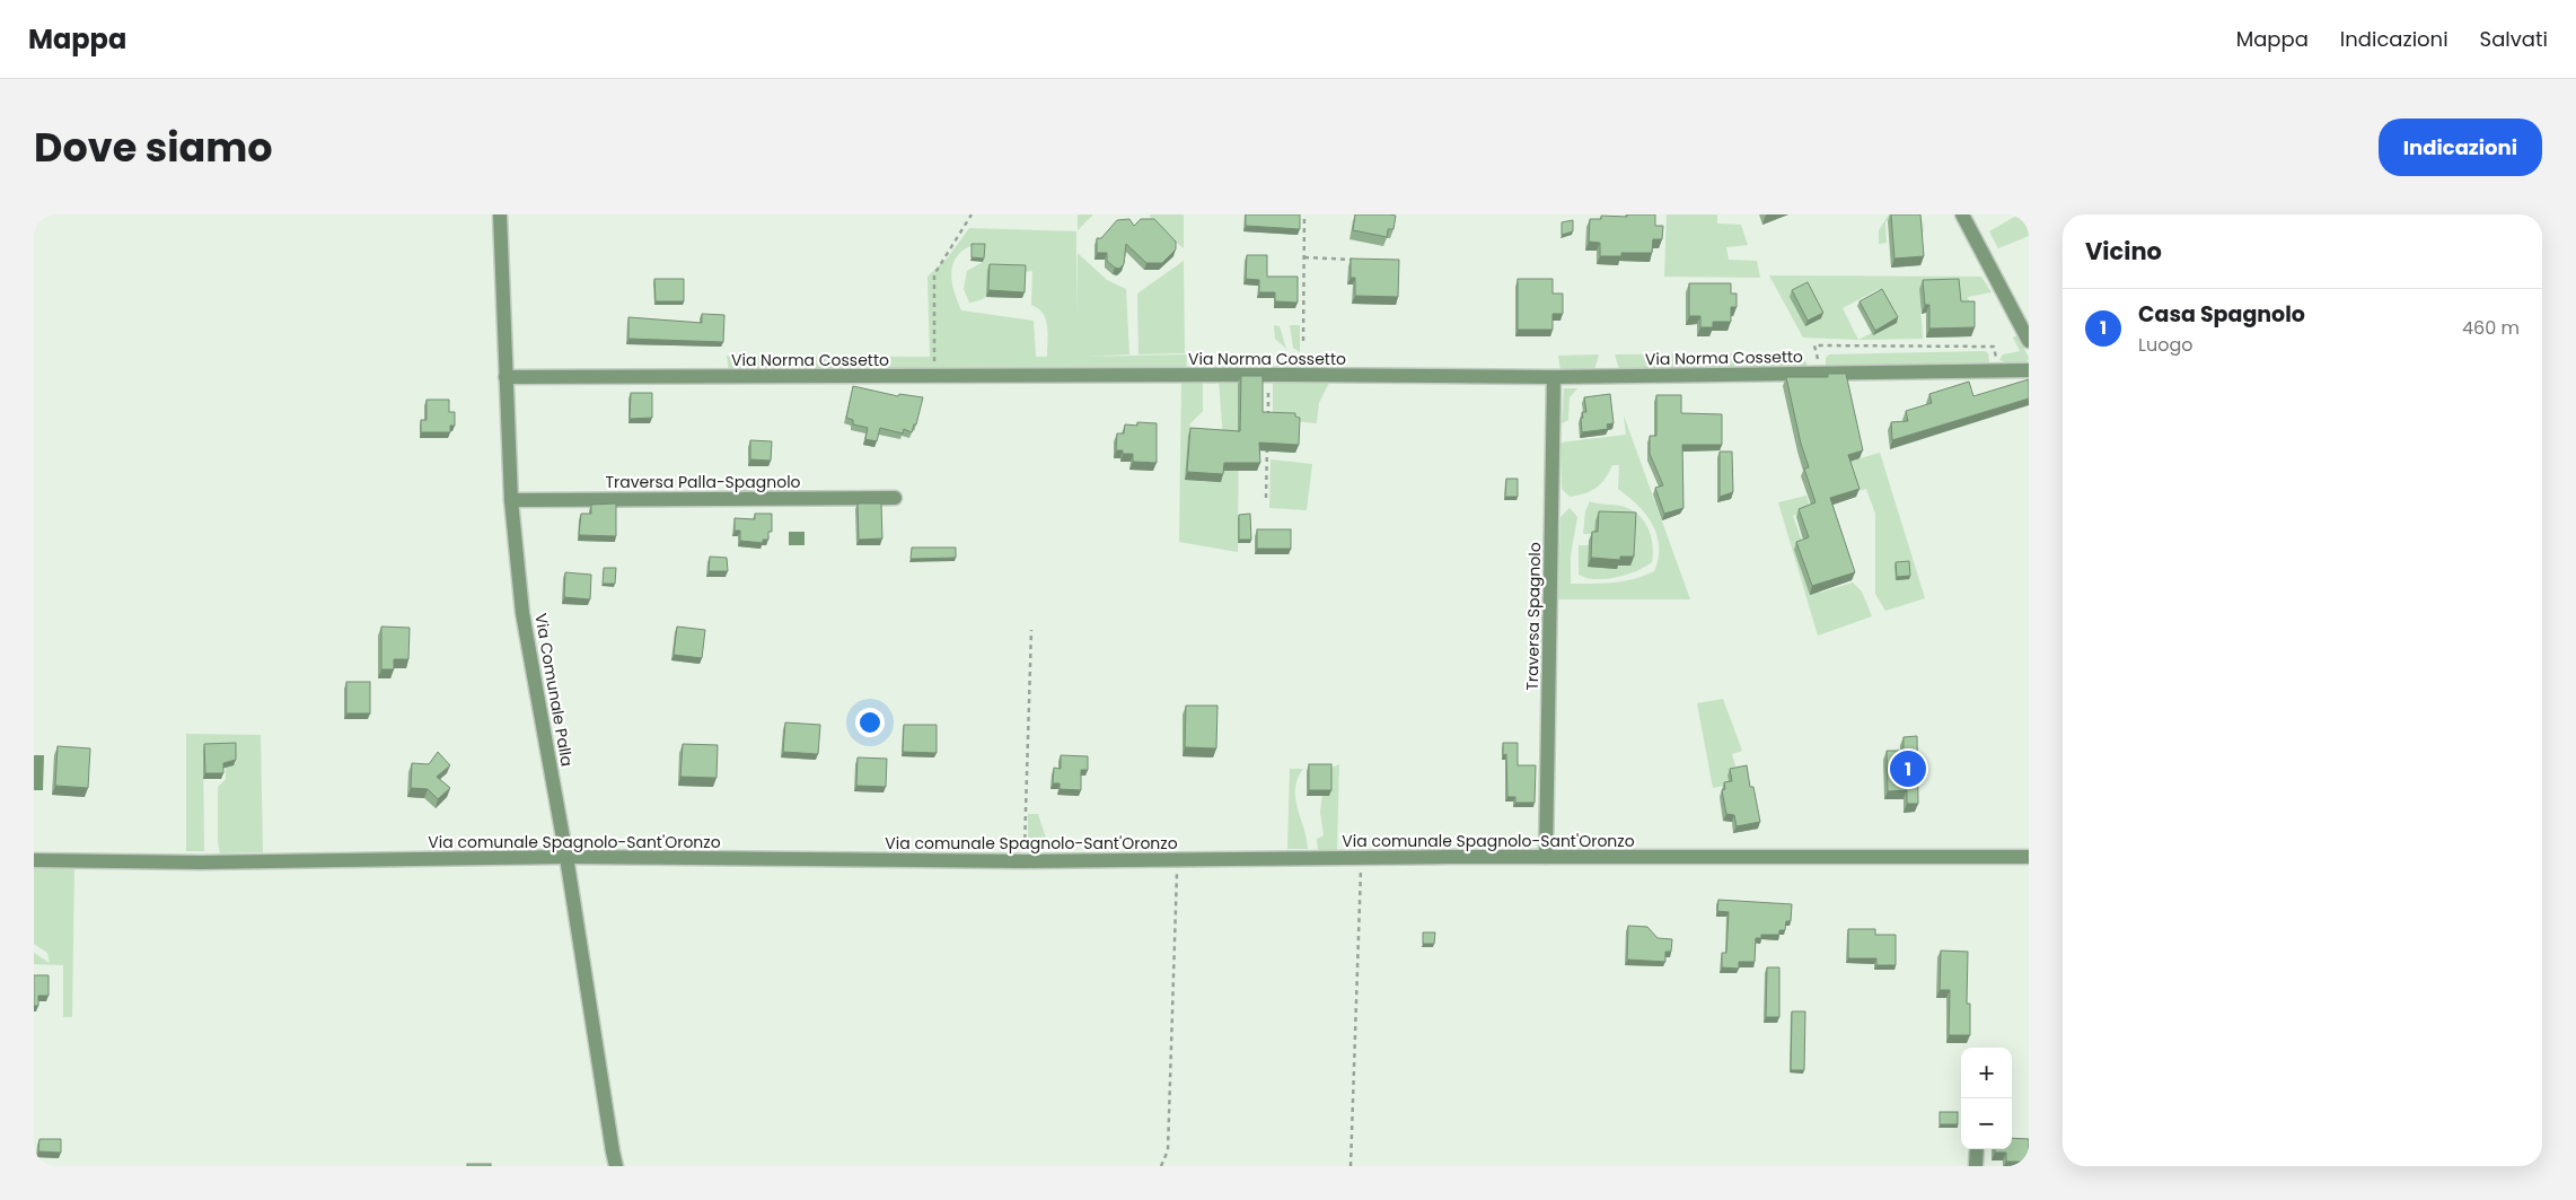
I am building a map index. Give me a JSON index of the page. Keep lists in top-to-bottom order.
{
  "streets": {
    "street": [
      "Via Norma Cossetto",
      "Traversa Palla-Spagnolo",
      "Traversa Spagnolo",
      "Via Comunale Palla",
      "Via comunale Spagnolo-Sant'Oronzo"
    ]
  },
  "crossings": [
    ["Via Norma Cossetto", "Traversa Spagnolo"],
    ["Via Norma Cossetto", "Via Comunale Palla"],
    ["Traversa Palla-Spagnolo", "Via Comunale Palla"],
    ["Traversa Spagnolo", "Via comunale Spagnolo-Sant'Oronzo"],
    ["Via Comunale Palla", "Via comunale Spagnolo-Sant'Oronzo"]
  ],
  "page": {
    "header": "Mappa",
    "nav": ["Mappa", "Indicazioni", "Salvati"],
    "title": "Dove siamo",
    "buttons": "Indicazioni",
    "heading": "Vicino",
    "list": [
      {
        "mark": "1",
        "name": "Casa Spagnolo",
        "note": "Luogo",
        "value": "460 m"
      }
    ],
    "pins": "1",
    "map_buttons": ["+", "−"]
  }
}
